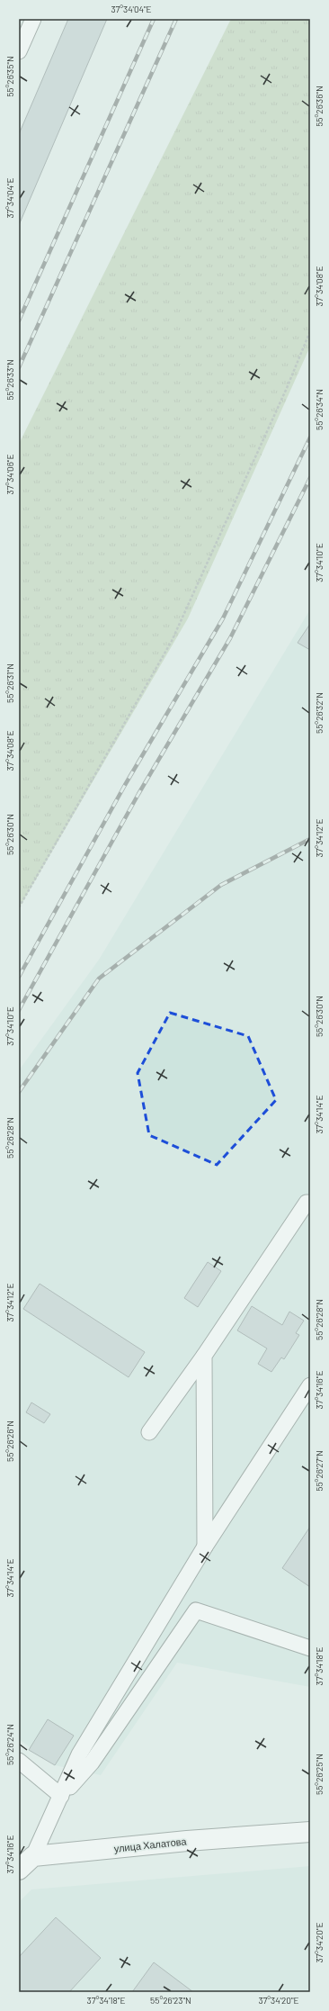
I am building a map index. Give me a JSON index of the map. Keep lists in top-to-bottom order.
{
  "streets": {
    "street": ["улица Халатова"]
  },
  "coordinates": [
    "37°34'04\"E",
    "55°26'35\"N",
    "55°26'36\"N",
    "37°34'08\"E",
    "55°26'33\"N",
    "55°26'34\"N",
    "37°34'06\"E",
    "37°34'10\"E",
    "55°26'31\"N",
    "55°26'32\"N",
    "55°26'30\"N",
    "37°34'12\"E",
    "37°34'14\"E",
    "55°26'28\"N",
    "37°34'16\"E",
    "55°26'26\"N",
    "55°26'27\"N",
    "37°34'18\"E",
    "55°26'24\"N",
    "55°26'25\"N",
    "37°34'20\"E",
    "55°26'23\"N"
  ]
}
